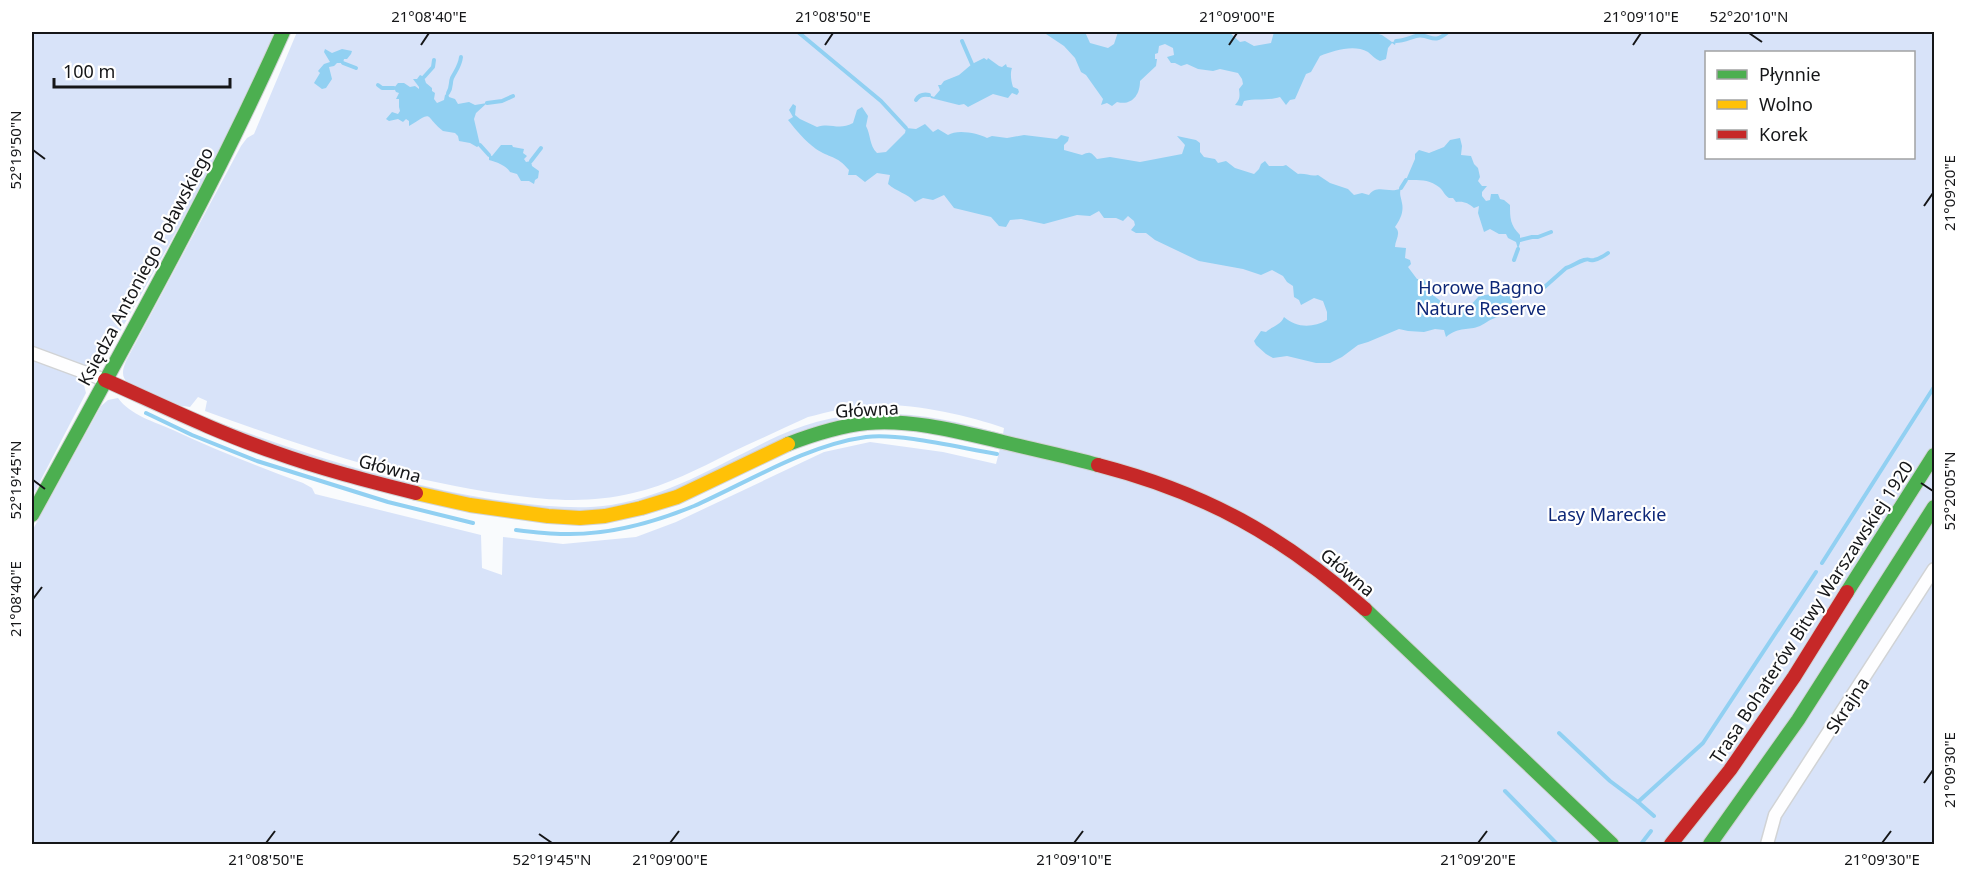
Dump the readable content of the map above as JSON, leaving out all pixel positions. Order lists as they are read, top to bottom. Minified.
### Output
{"streets":{"main road":["Księdza Antoniego Poławskiego","Główna","Trasa Bohaterów Bitwy Warszawskiej 1920"],"street":["Skrajna"]},"crossings":[["Księdza Antoniego Poławskiego","Główna"]],"parks":["Horowe Bagno Nature Reserve","Lasy Mareckie"],"legend":["Płynnie","Wolno","Korek"],"scale_bar":"100 m","coordinates":["21°08'40\"E","21°08'50\"E","21°09'00\"E","21°09'10\"E","52°20'10\"N","52°19'50\"N","21°09'20\"E","52°19'45\"N","52°20'05\"N","21°09'30\"E"]}
